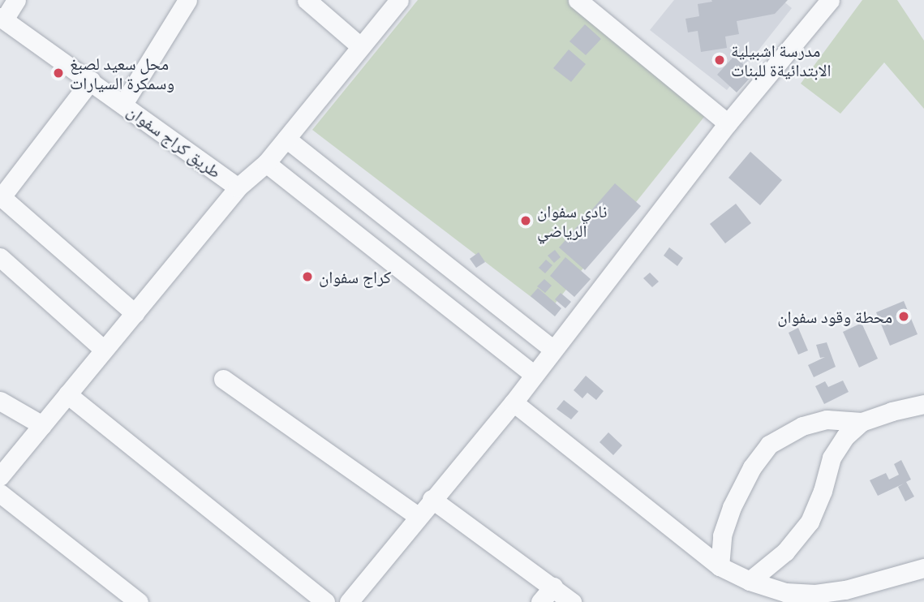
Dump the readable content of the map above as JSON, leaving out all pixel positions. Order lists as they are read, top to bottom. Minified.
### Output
{"streets":{"street":["طريق كراج سفوان"]},"places":["مدرسة اشبيلية الابتدائيةة للبنات","محل سعيد لصبغ وسمكرة السيارات","نادي سفوان الرياضي","كراج سفوان","محطة وقود سفوان"]}
